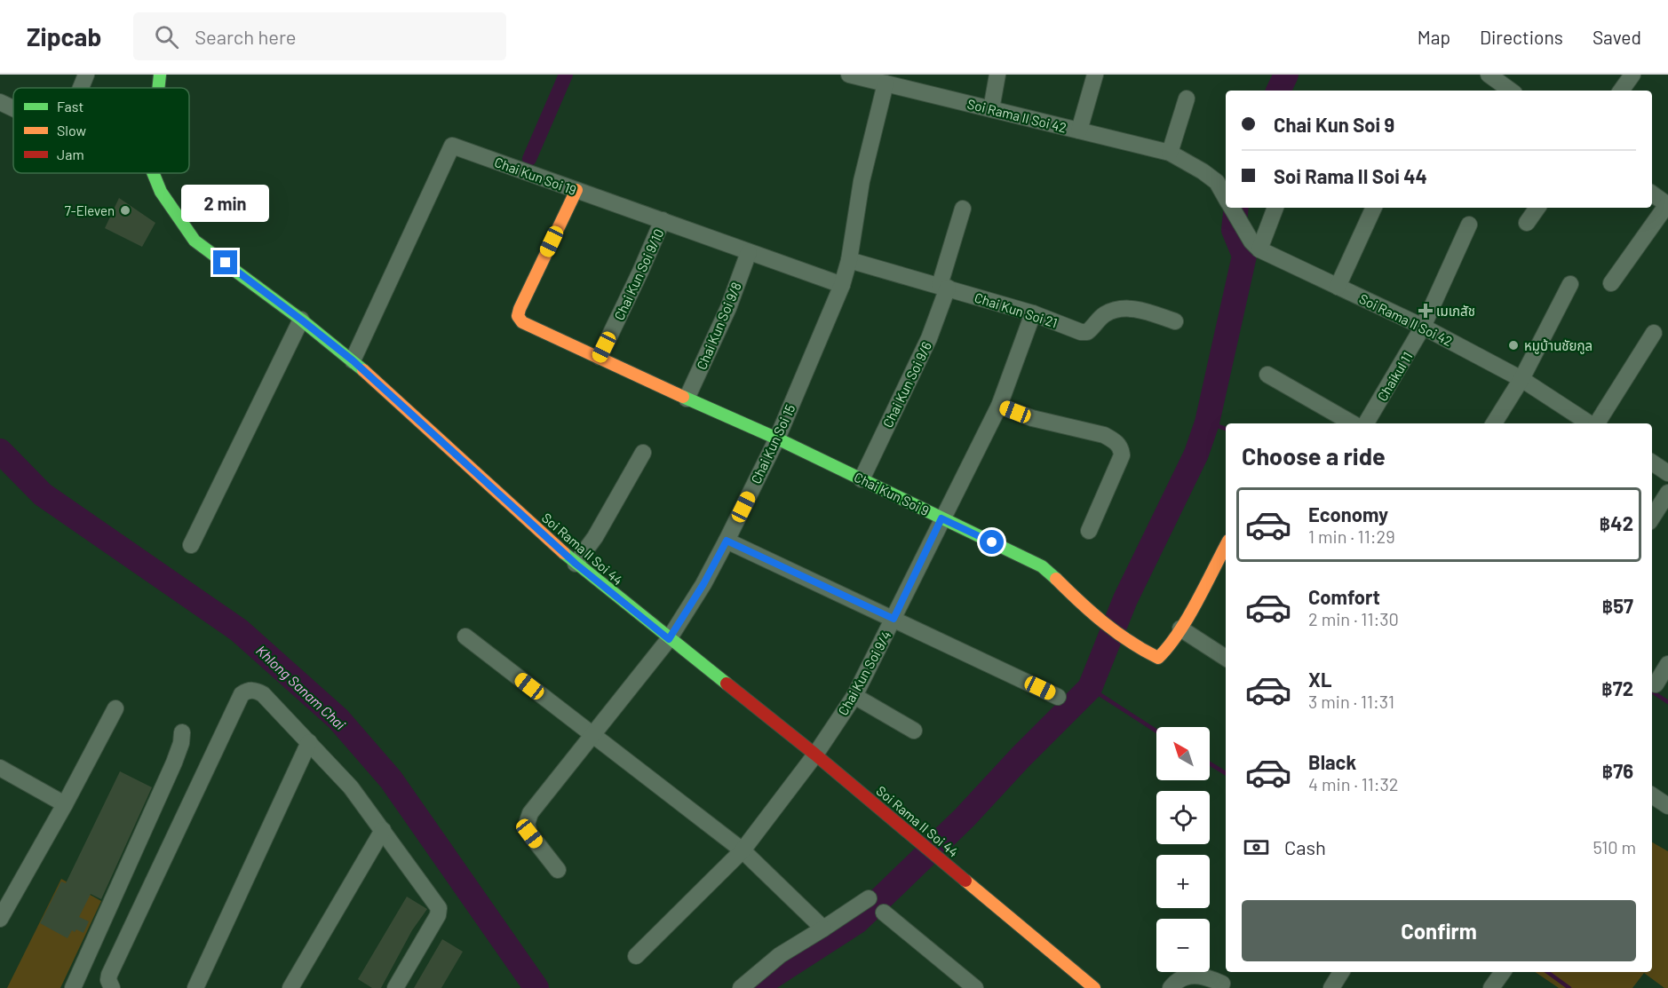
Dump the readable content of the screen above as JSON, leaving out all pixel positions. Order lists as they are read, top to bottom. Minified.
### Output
{"streets":{"street":["Soi Rama II Soi 42","Chai Kun Soi 19","Chai Kun Soi 9/10","Chai Kun Soi 21","Chai Kun Soi 9/8","Chaikul 11","Chai Kun Soi 9/6","Chai Kun Soi 15","Chai Kun Soi 9","Soi Rama II Soi 44","Chai Kun Soi 9/4"]},"crossings":[["Soi Rama II Soi 42","Chaikul 11"],["Soi Rama II Soi 42","Chai Kun Soi 15"],["Chai Kun Soi 19","Chai Kun Soi 9/10"],["Chai Kun Soi 19","Chai Kun Soi 9/8"],["Chai Kun Soi 19","Chai Kun Soi 15"],["Chai Kun Soi 19","Chai Kun Soi 9"],["Chai Kun Soi 19","Soi Rama II Soi 44"],["Chai Kun Soi 9/10","Chai Kun Soi 9"],["Chai Kun Soi 21","Chai Kun Soi 9/6"],["Chai Kun Soi 21","Chai Kun Soi 15"],["Chai Kun Soi 21","Chai Kun Soi 9/4"],["Chai Kun Soi 9/8","Chai Kun Soi 9"],["Chai Kun Soi 9/6","Chai Kun Soi 9"],["Chai Kun Soi 15","Chai Kun Soi 9"],["Chai Kun Soi 15","Soi Rama II Soi 44"],["Chai Kun Soi 9","Chai Kun Soi 9/4"],["Soi Rama II Soi 44","Chai Kun Soi 9/4"]],"water":["Khlong Sanam Chai"],"places":{"other":["7-Eleven","หมูบ้านชัยกูล"],"health":["เมเภสัช"]},"legend":["Fast","Slow","Jam"],"north":"top left","page":{"header":"Zipcab","search":"Search here","nav":["Map","Directions","Saved"],"banner":["Chai Kun Soi 9","Soi Rama II Soi 44"],"bubble":"2 min","heading":"Choose a ride","list":[{"name":"Economy","note":"1 min · 11:29","value":"฿42"},{"name":"Comfort","note":"2 min · 11:30","value":"฿57"},{"name":"XL","note":"3 min · 11:31","value":"฿72"},{"name":"Black","note":"4 min · 11:32","value":"฿76"}],"map_buttons":["+","−"],"pay":["Cash","510 m"],"buttons":"Confirm"}}
